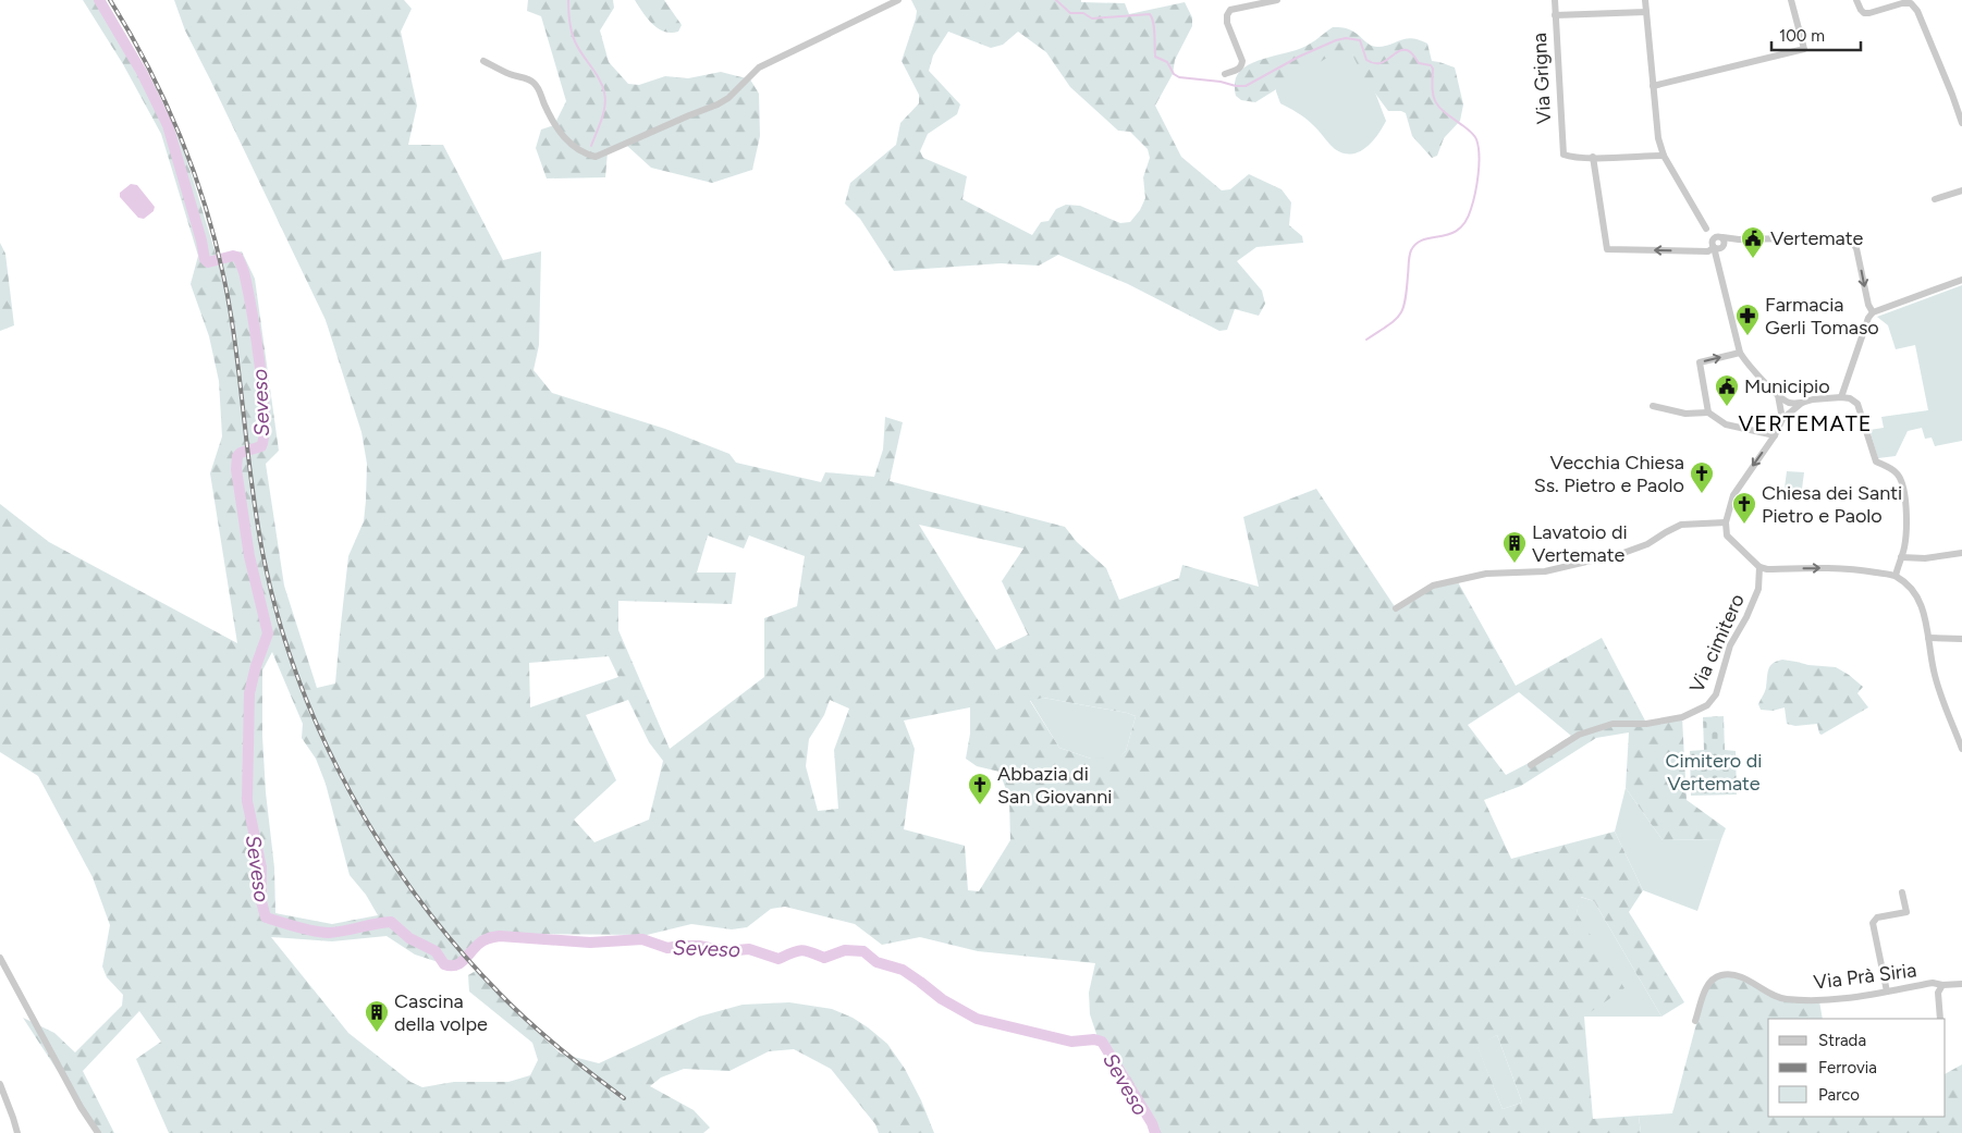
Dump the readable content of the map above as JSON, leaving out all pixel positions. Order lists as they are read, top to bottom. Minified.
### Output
{"streets":{"street":["Via Grigna","Via cimitero","Via Prà Siria"]},"districts":["VERTEMATE"],"water":["Seveso"],"parks":["Cimitero di Vertemate"],"places":{"public building":["Vertemate","Municipio"],"pharmacy":["Farmacia Gerli Tomaso"],"church":["Vecchia Chiesa Ss. Pietro e Paolo","Chiesa dei Santi Pietro e Paolo","Abbazia di San Giovanni"],"building":["Lavatoio di Vertemate","Cascina della volpe"]},"legend":["Strada","Ferrovia","Parco"],"scale_bar":"100 m"}
